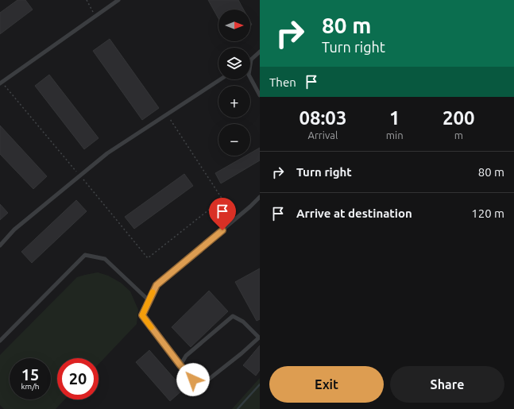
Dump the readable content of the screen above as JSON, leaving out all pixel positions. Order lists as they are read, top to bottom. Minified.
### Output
{"north":"right","page":{"turn":["80 m","Turn right"],"map_buttons":["+","−"],"then":"Then","eta":["08:03","Arrival","1","min","200","m"],"list":[{"name":"Turn right","value":"80 m"},{"name":"Arrive at destination","value":"120 m"}],"speed":"15 km/h","limit":"20","buttons":["Exit","Share"]}}
